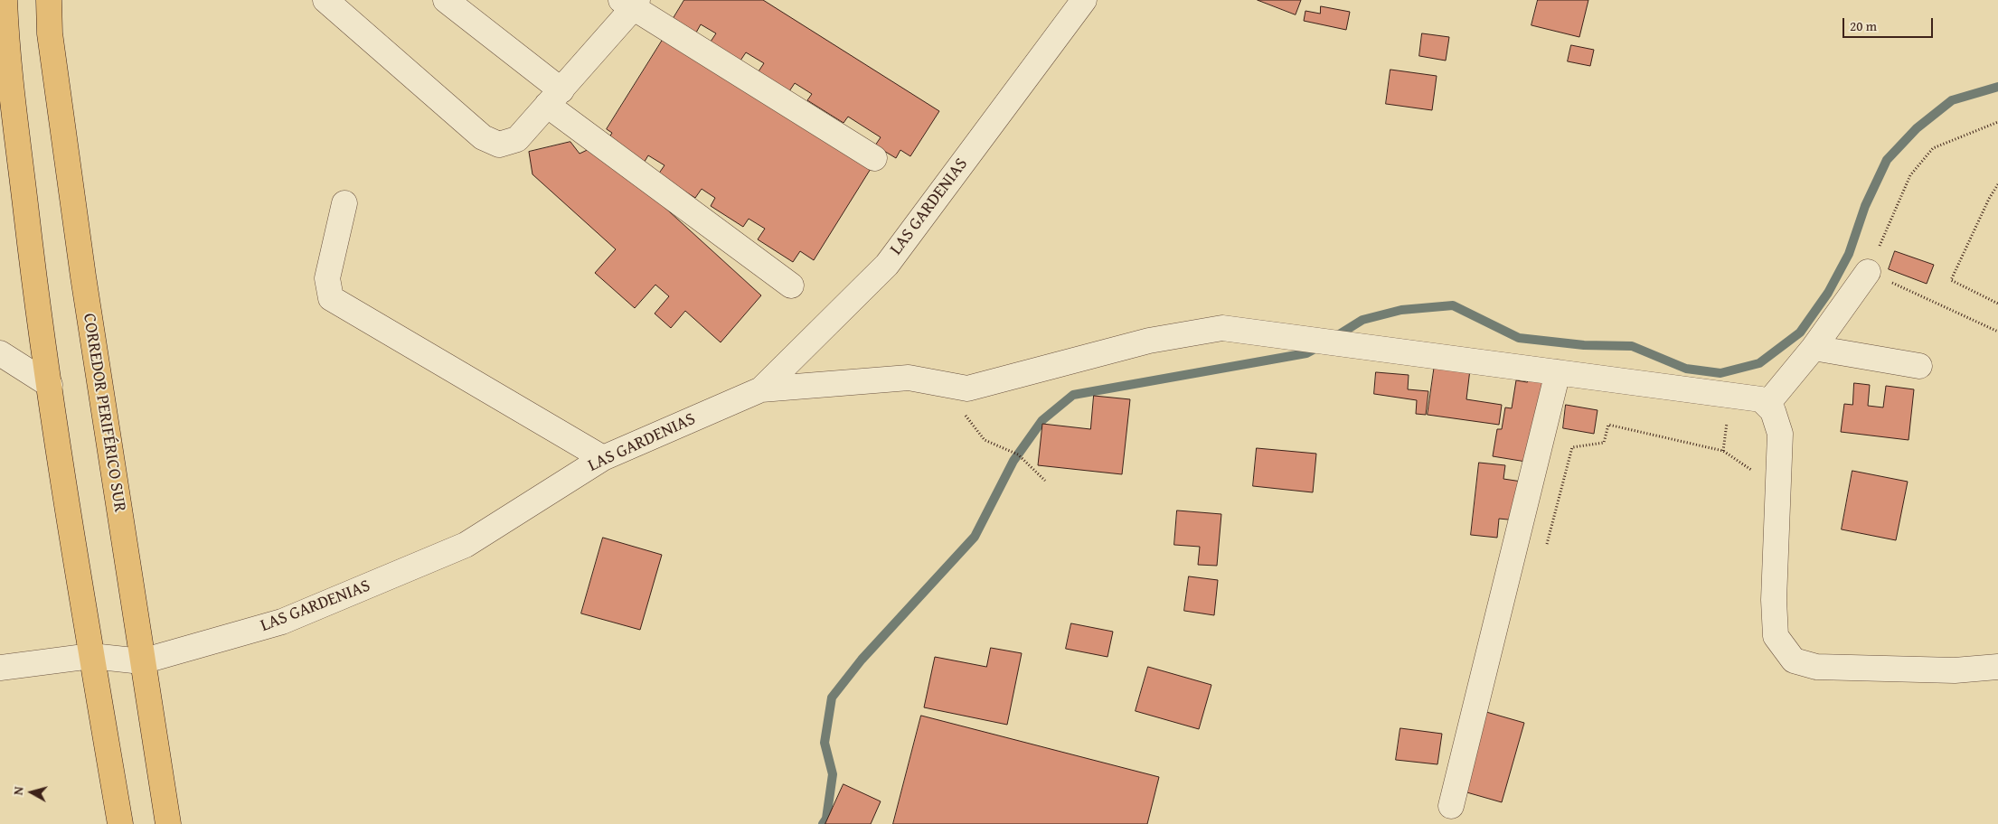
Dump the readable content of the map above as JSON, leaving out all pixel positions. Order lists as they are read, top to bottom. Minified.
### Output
{"streets":{"main road":["CORREDOR PERIFÉRICO SUR"],"street":["LAS GARDENIAS"]},"crossings":[["LAS GARDENIAS","CORREDOR PERIFÉRICO SUR"]],"scale_bar":"20 m","north":"left"}
